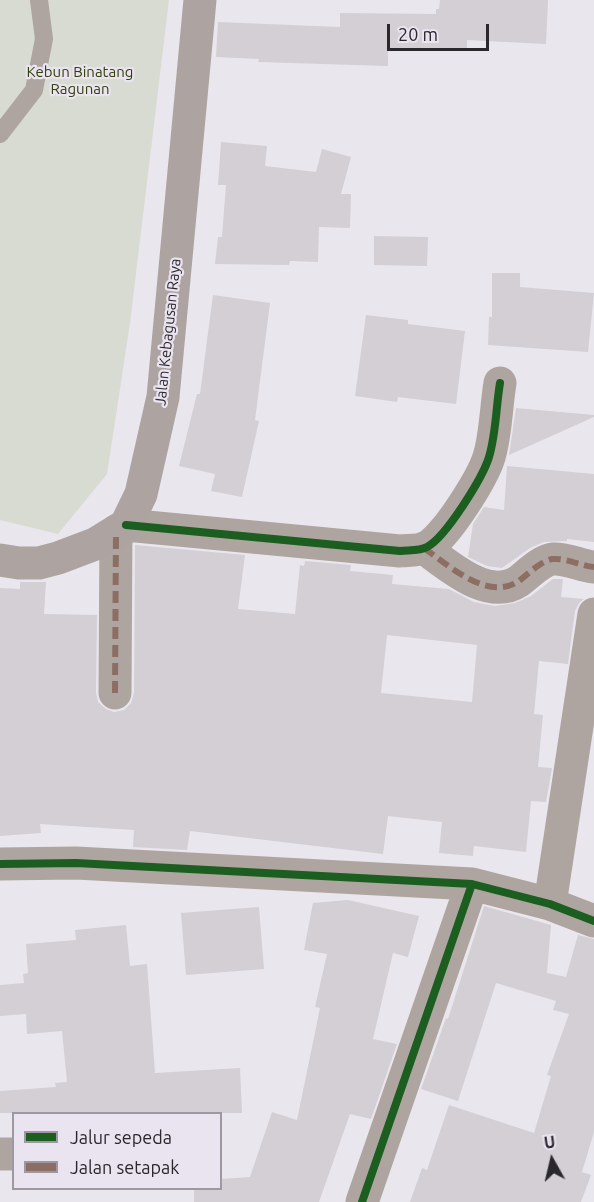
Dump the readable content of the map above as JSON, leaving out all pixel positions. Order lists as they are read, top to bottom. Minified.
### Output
{"streets":{"main road":["Jalan Kebagusan Raya"]},"parks":["Kebun Binatang Ragunan"],"legend":["Jalur sepeda","Jalan setapak"],"scale_bar":"20 m","north":"top"}
